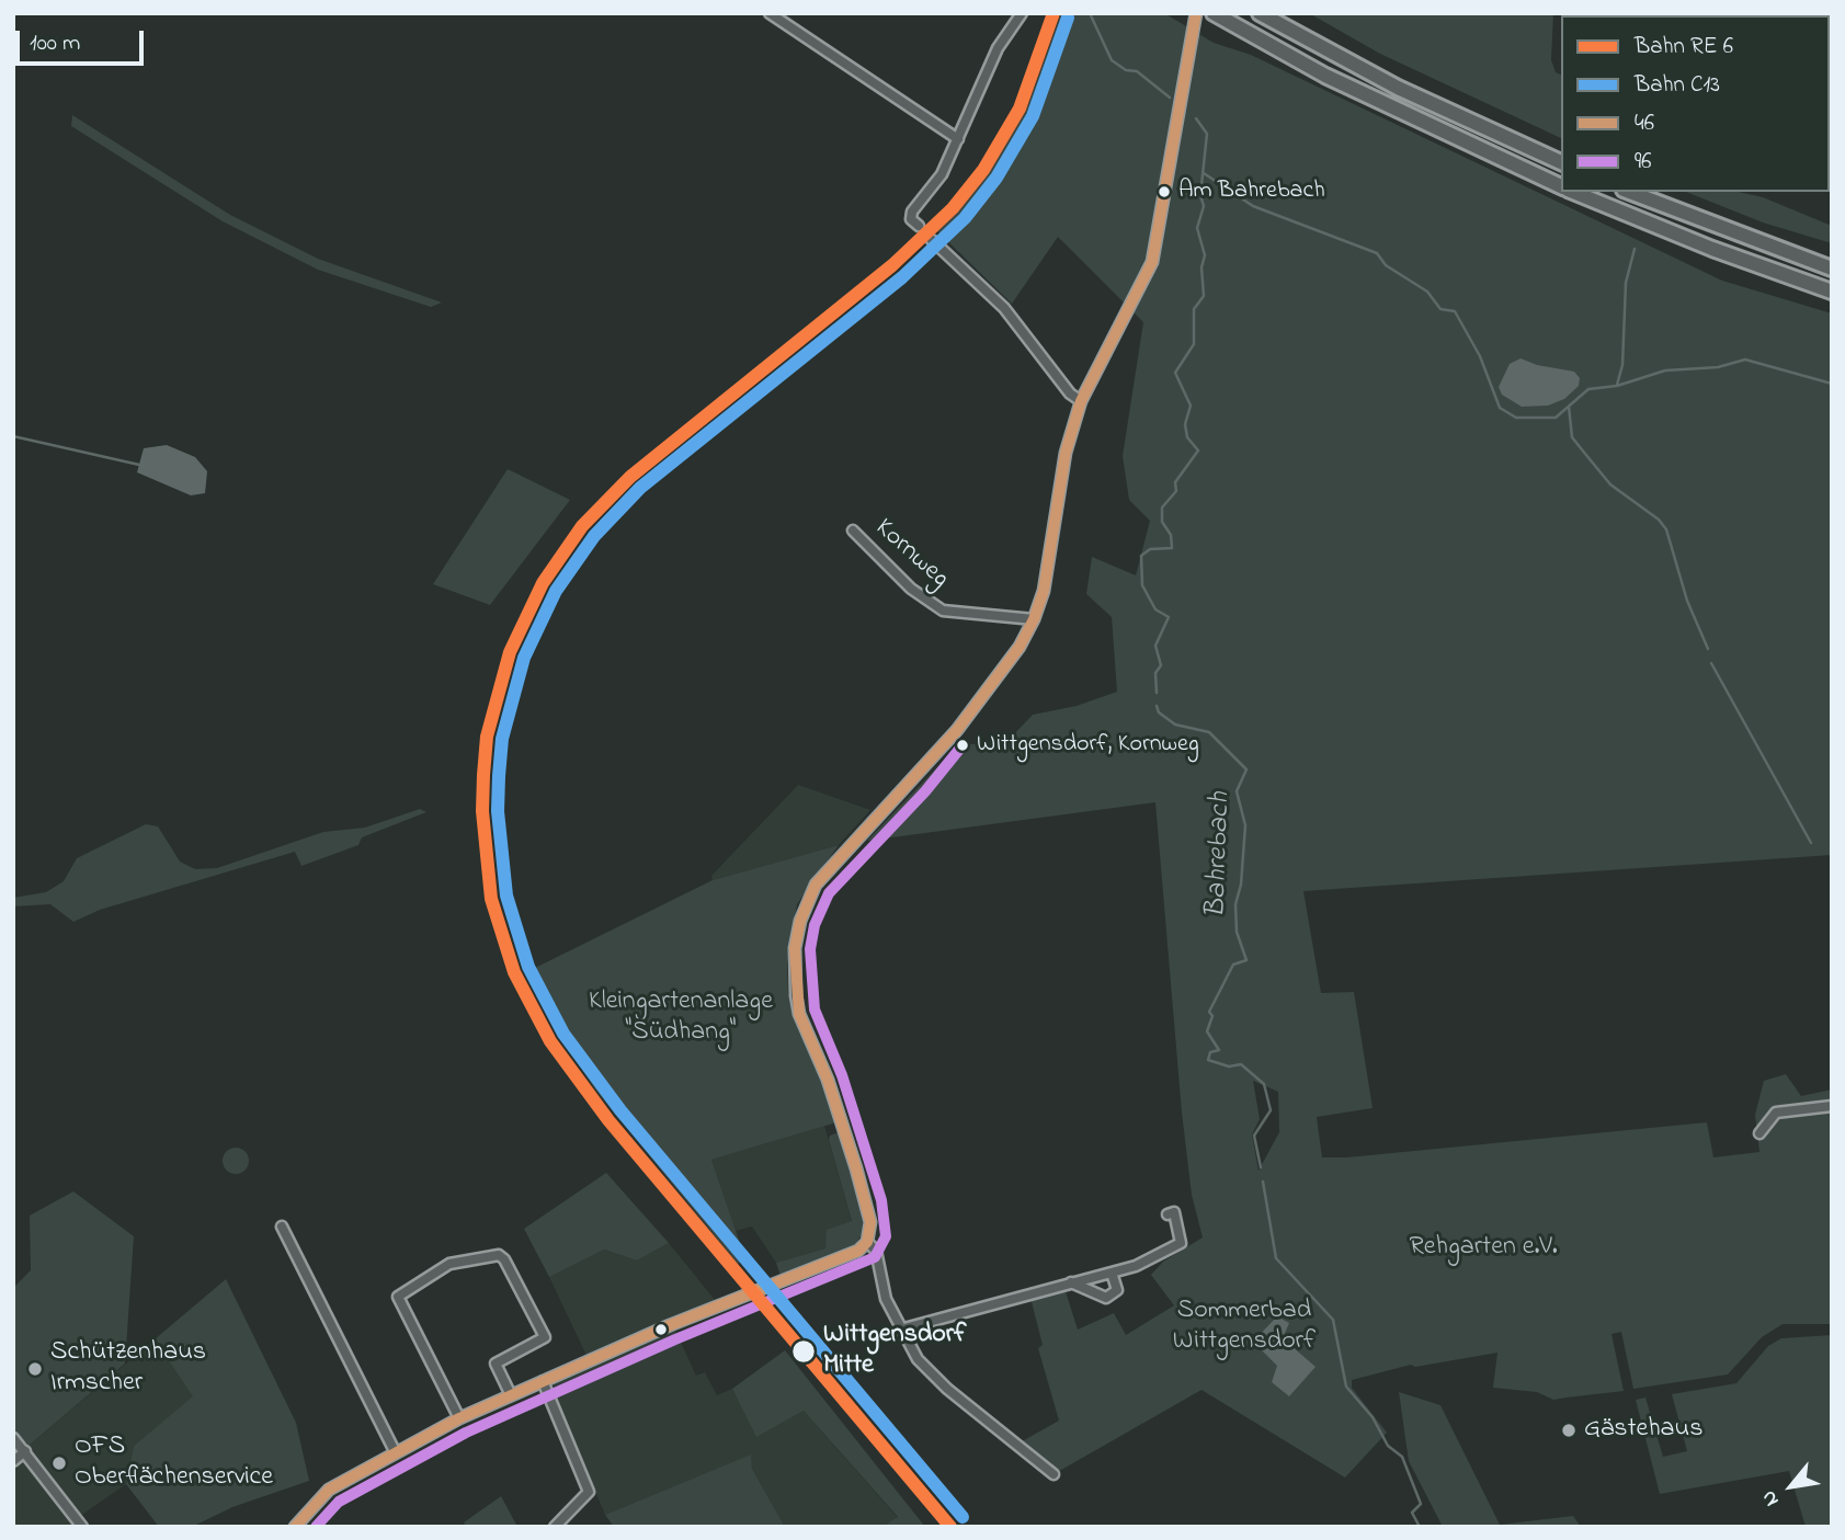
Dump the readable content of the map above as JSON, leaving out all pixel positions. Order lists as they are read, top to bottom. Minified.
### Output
{"streets":{"street":["Kornweg"]},"water":["Bahrebach"],"parks":["Kleingartenanlage \"Südhang\"","Rehgarten e.V.","Sommerbad Wittgensdorf"],"places":["Am Bahrebach","Wittgensdorf, Kornweg","Wittgensdorf Mitte","Schützenhaus Irmscher","Gästehaus","OFS Oberflächenservice"],"lines":["transit line 46","rail line C13","transit line 96"],"legend":["Bahn RE 6","Bahn C13","46","96"],"scale_bar":"100 m","north":"bottom left"}
